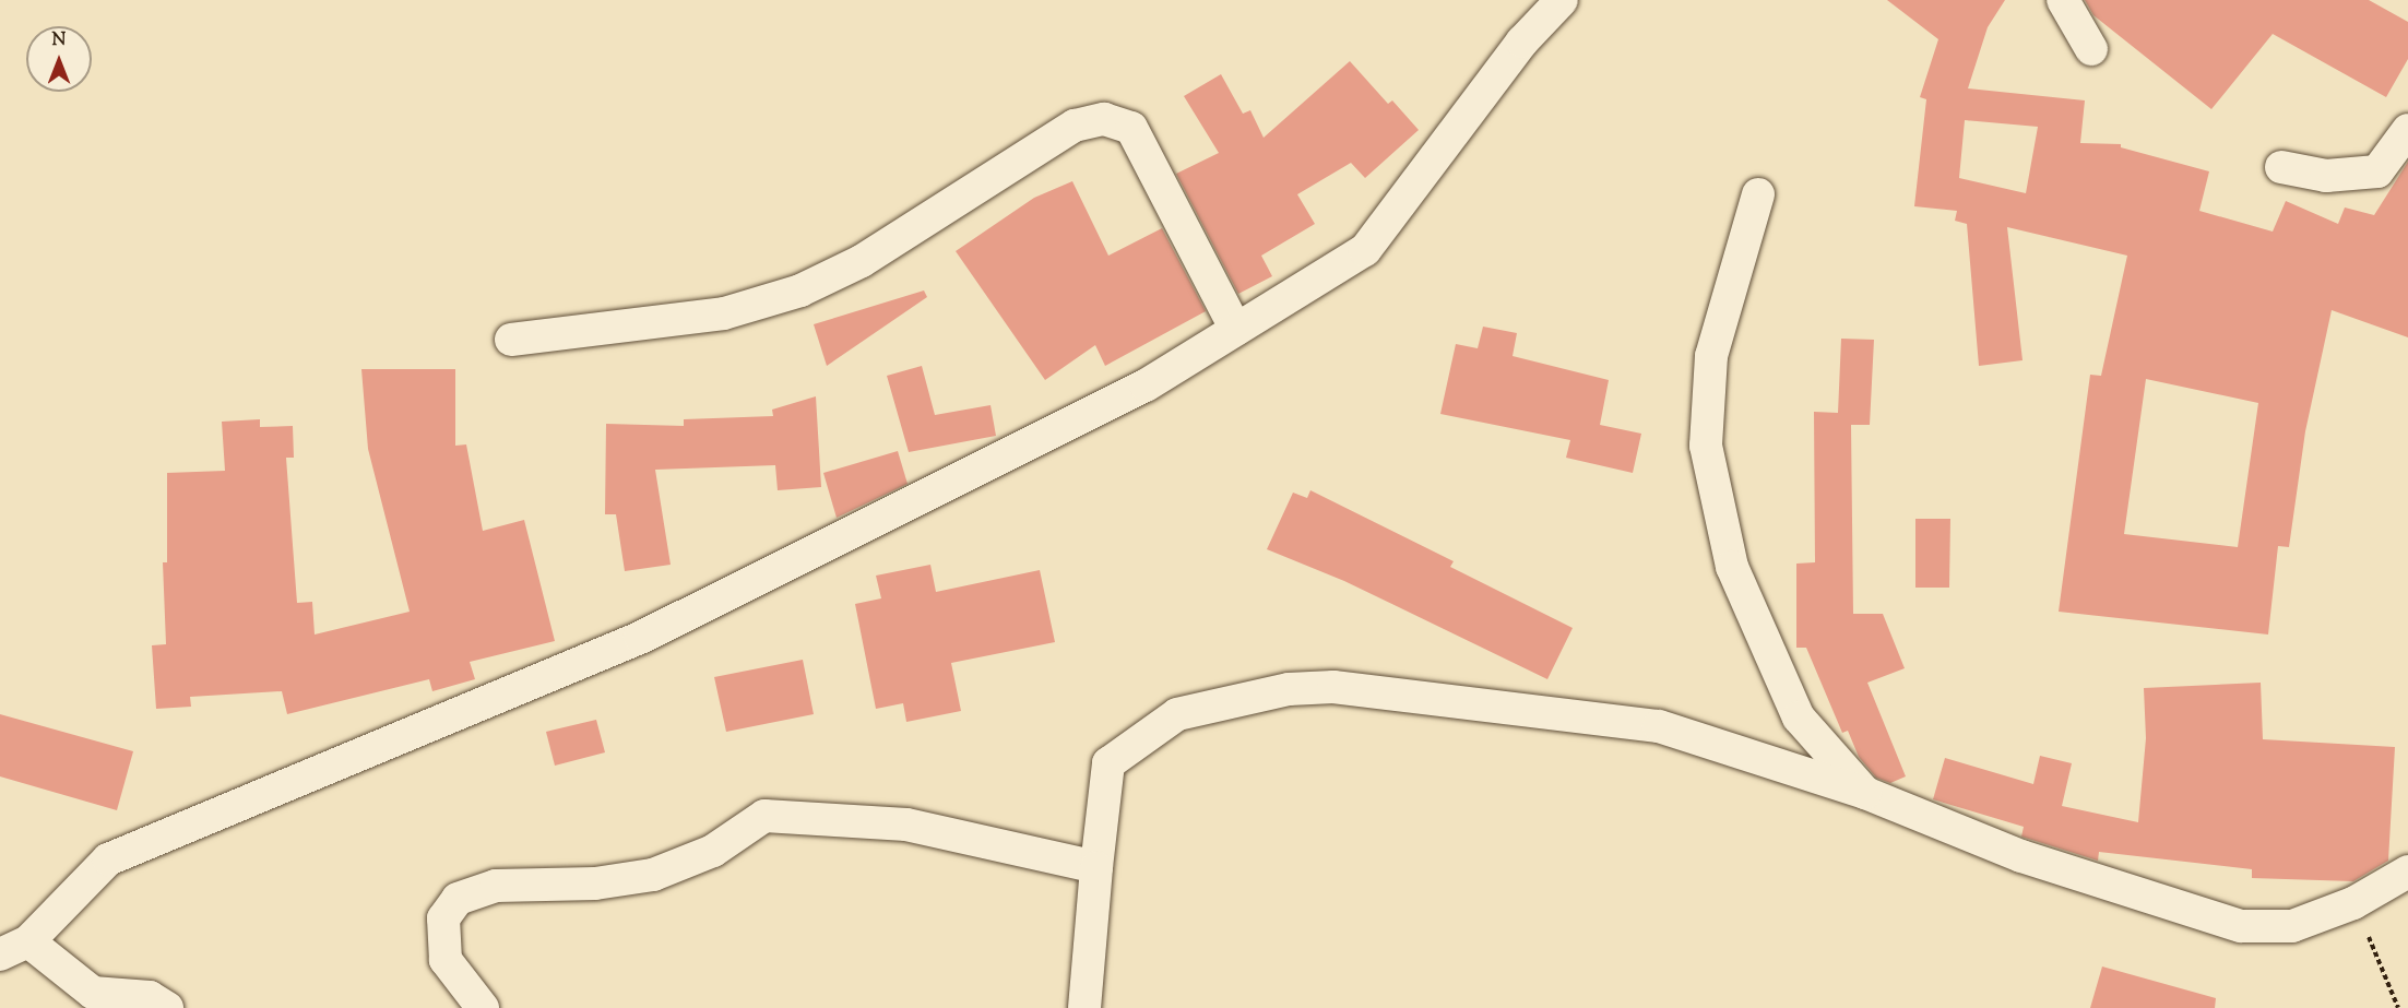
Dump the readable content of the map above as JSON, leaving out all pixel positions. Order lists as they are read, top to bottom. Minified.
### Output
{"north":"top"}
